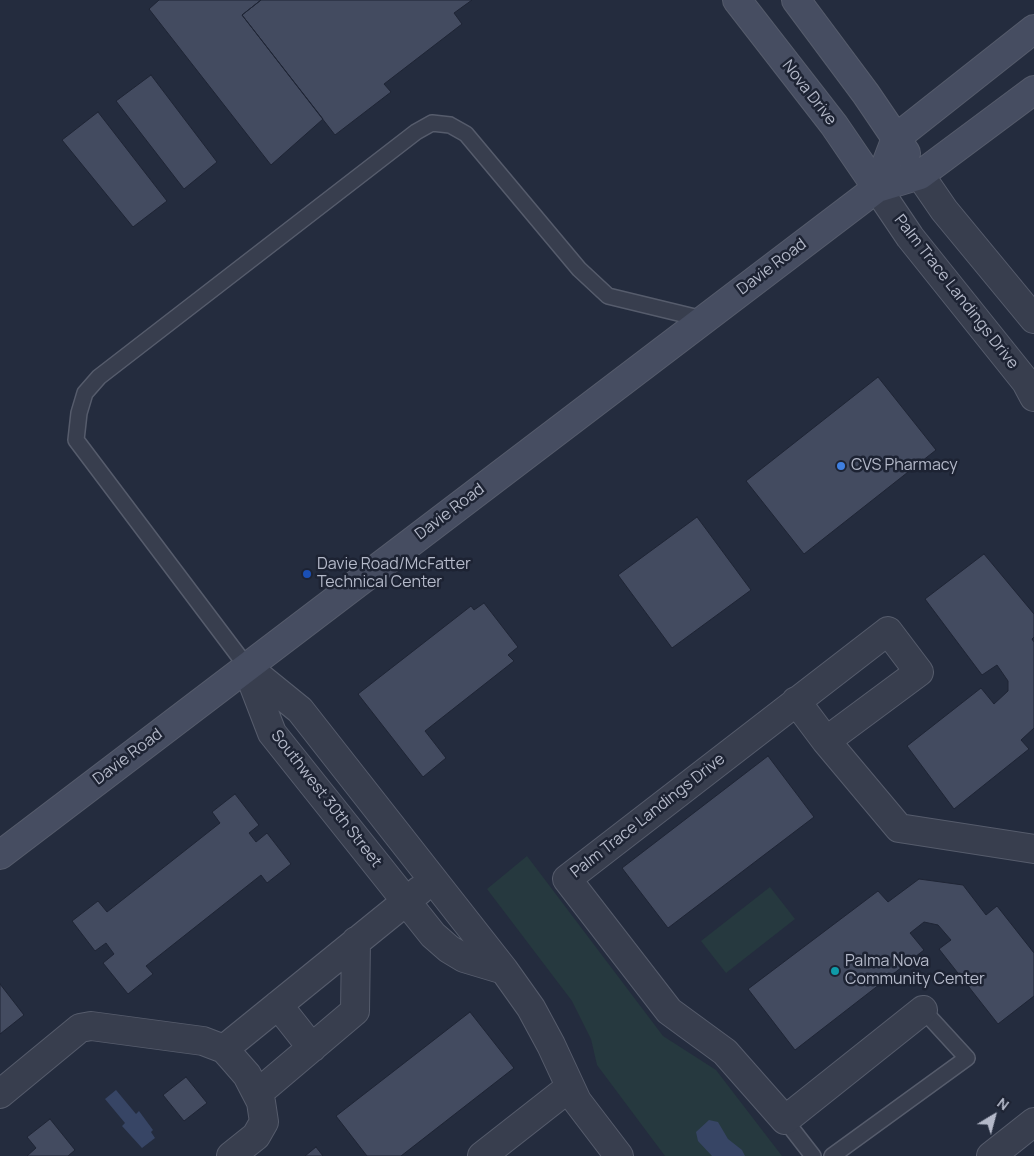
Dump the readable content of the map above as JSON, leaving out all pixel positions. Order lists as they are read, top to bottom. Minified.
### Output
{"streets":{"main road":["Nova Drive","Davie Road"],"street":["Palm Trace Landings Drive","Southwest 30th Street"]},"crossings":[["Nova Drive","Davie Road"],["Nova Drive","Palm Trace Landings Drive"],["Davie Road","Palm Trace Landings Drive"],["Davie Road","Southwest 30th Street"]],"places":["CVS Pharmacy","Davie Road/McFatter Technical Center","Palma Nova Community Center"],"north":"top right"}
